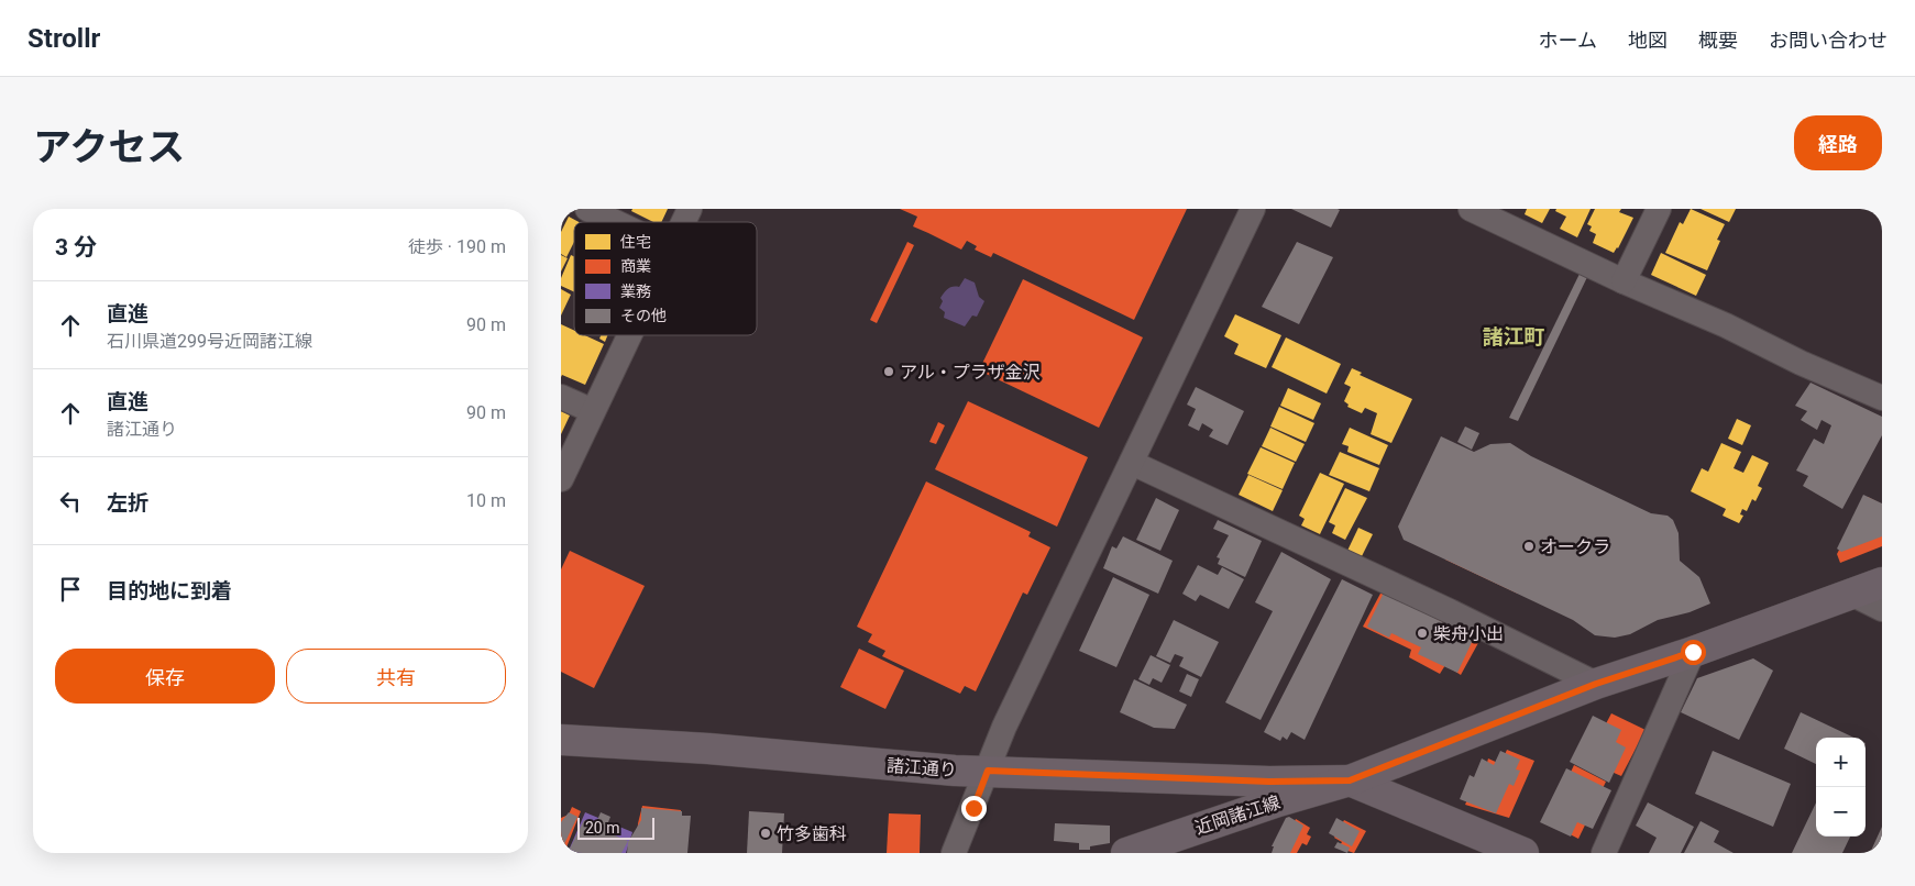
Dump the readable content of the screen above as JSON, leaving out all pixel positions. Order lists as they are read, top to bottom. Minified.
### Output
{"streets":{"street":["諸江通り","近岡諸江線"]},"crossings":[["諸江通り","近岡諸江線"]],"districts":["諸江町"],"places":["アル・プラザ金沢","オークラ","柴舟小出","竹多歯科"],"legend":["住宅","商業","業務","その他"],"scale_bar":"20 m","page":{"header":"Strollr","nav":["ホーム","地図","概要","お問い合わせ"],"title":"アクセス","buttons":["経路",["保存","共有"]],"heading":["3 分","徒歩 · 190 m"],"list":[["直進","石川県道299号近岡諸江線","90 m"],["直進","諸江通り","90 m"],["左折","10 m"],"目的地に到着"],"map_buttons":["+","−"],"scale":"20 m"}}
